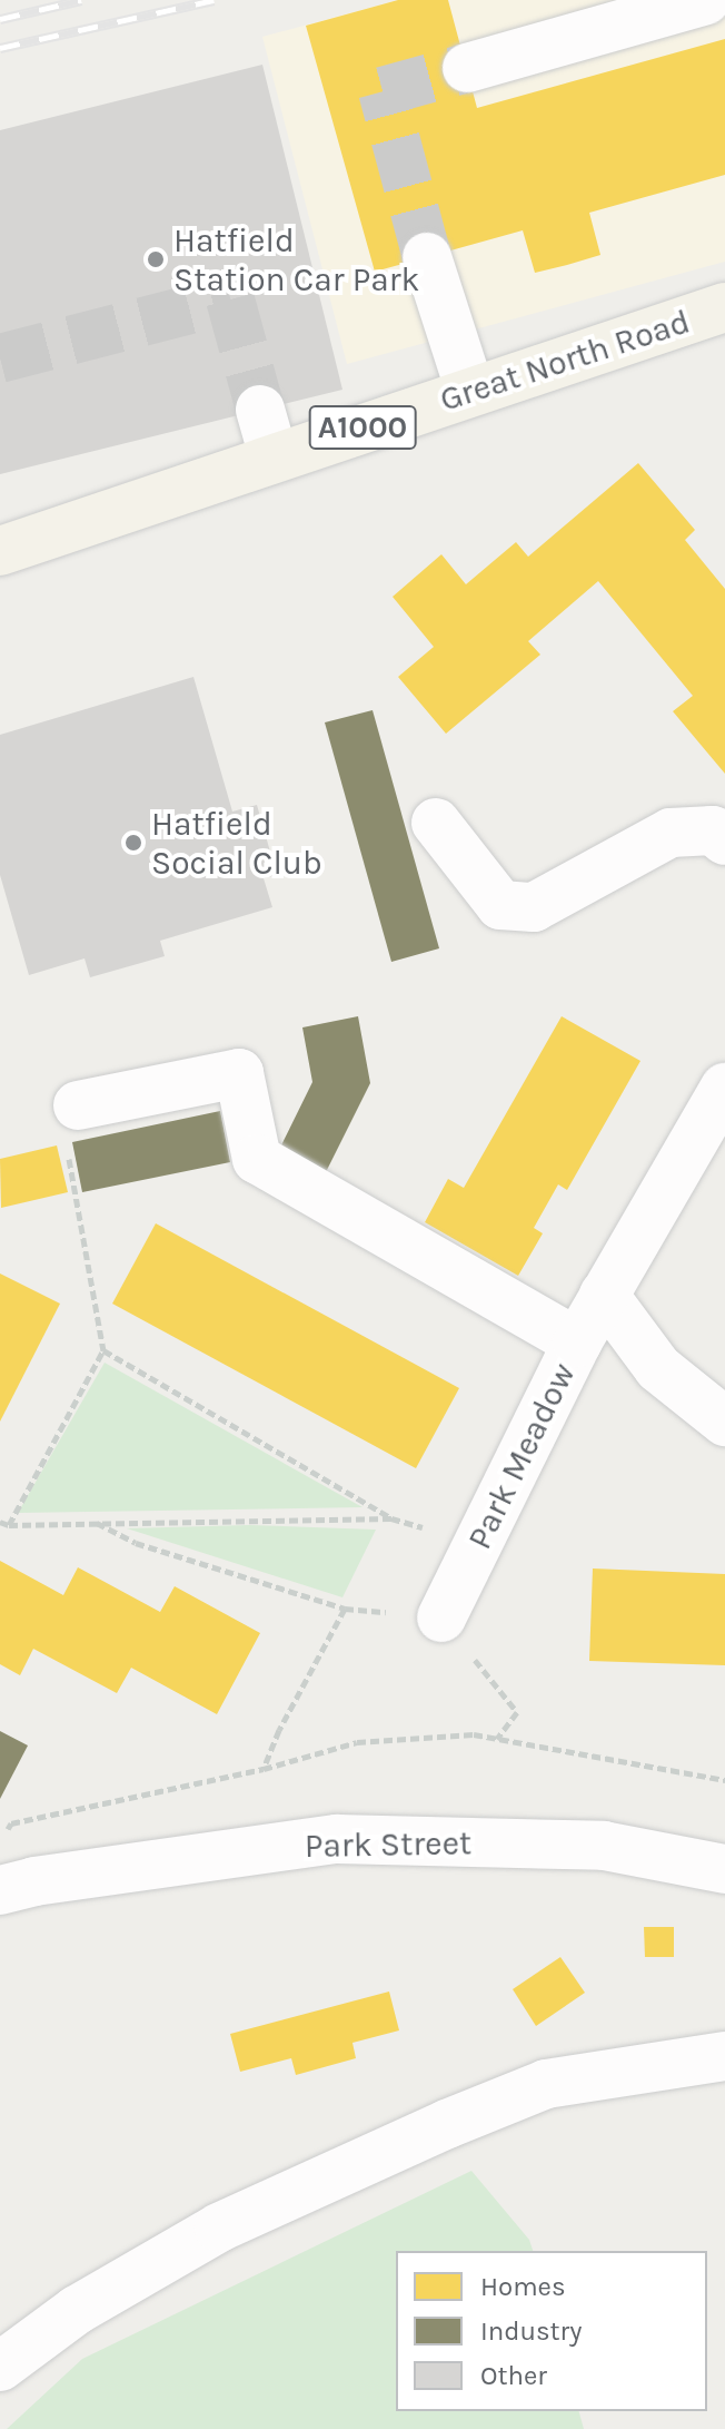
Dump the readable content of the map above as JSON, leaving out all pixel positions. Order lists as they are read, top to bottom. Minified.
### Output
{"streets":{"main road":["Great North Road","A1000"],"street":["Park Meadow","Park Street"]},"places":["Hatfield Station Car Park","Hatfield Social Club"],"legend":["Homes","Industry","Other"]}
